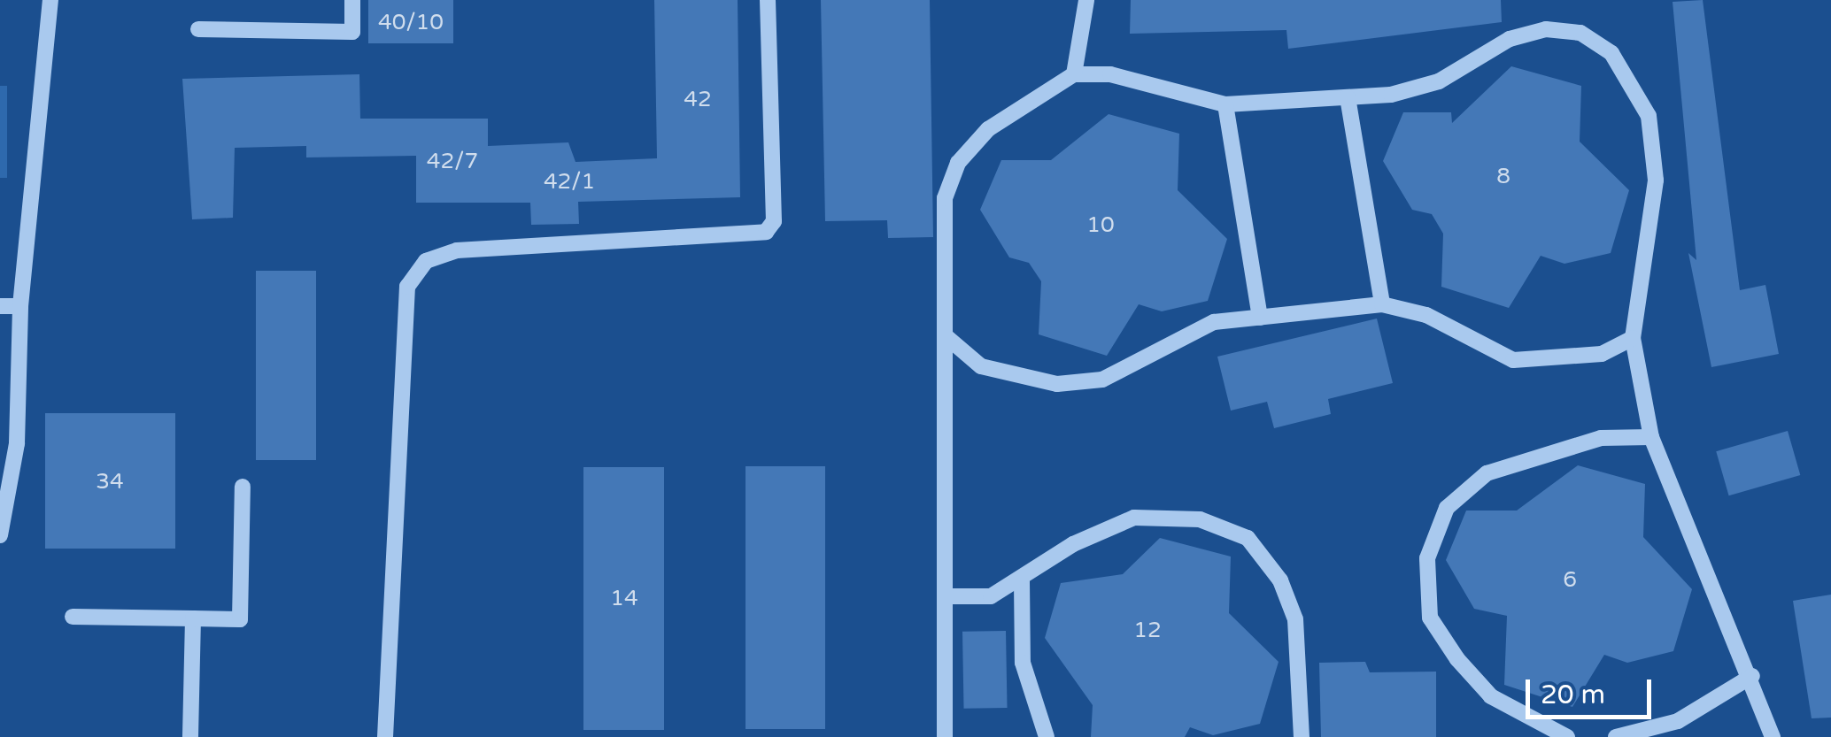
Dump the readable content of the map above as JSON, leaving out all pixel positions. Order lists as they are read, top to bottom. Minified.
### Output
{"house_numbers":["40/10","42","42/7","8","42/1","10","34","6","14","12"],"scale_bar":"20 m"}
